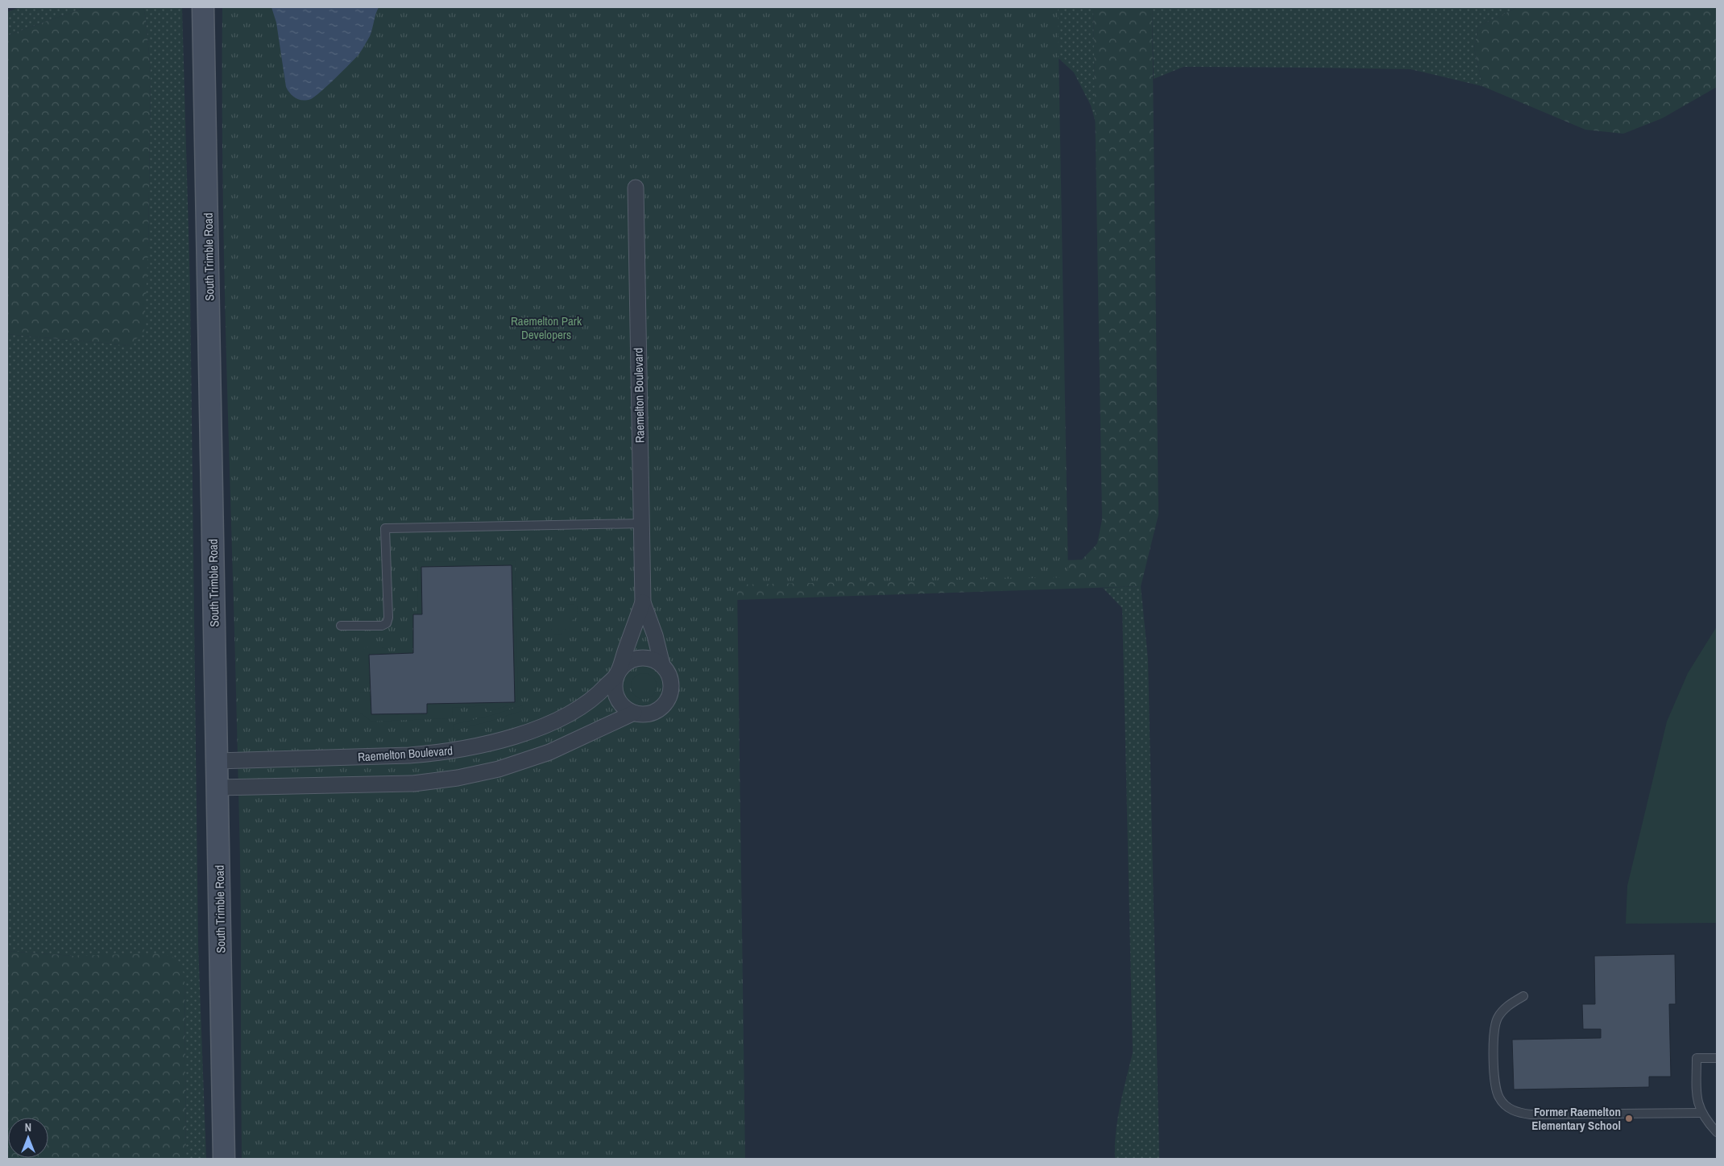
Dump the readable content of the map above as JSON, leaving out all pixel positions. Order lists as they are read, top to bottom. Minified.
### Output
{"streets":{"main road":["South Trimble Road"],"street":["Raemelton Boulevard"]},"crossings":[["South Trimble Road","Raemelton Boulevard"]],"parks":["Raemelton Park Developers"],"places":["Former Raemelton Elementary School"],"north":"top"}
